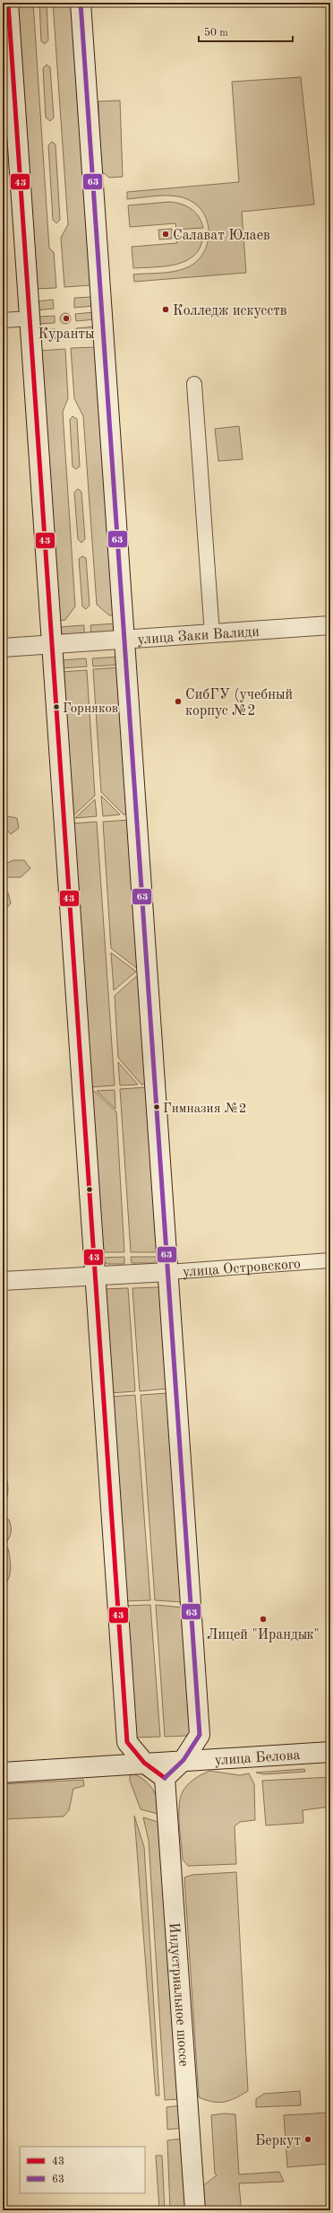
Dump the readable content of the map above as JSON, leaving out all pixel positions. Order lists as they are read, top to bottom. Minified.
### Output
{"streets":{"main road":["улица Белова","Индустриальное шоссе"],"street":["улица Заки Валиди","улица Островского"]},"places":["Салават Юлаев","Колледж искусств","Куранты","СибГУ (учебный корпус №2","Горняков","Гимназия №2","Лицей \"Ирандык\"","Беркут"],"lines":["transit line 43","transit line 63"],"legend":["43","63"],"scale_bar":"50 m"}
